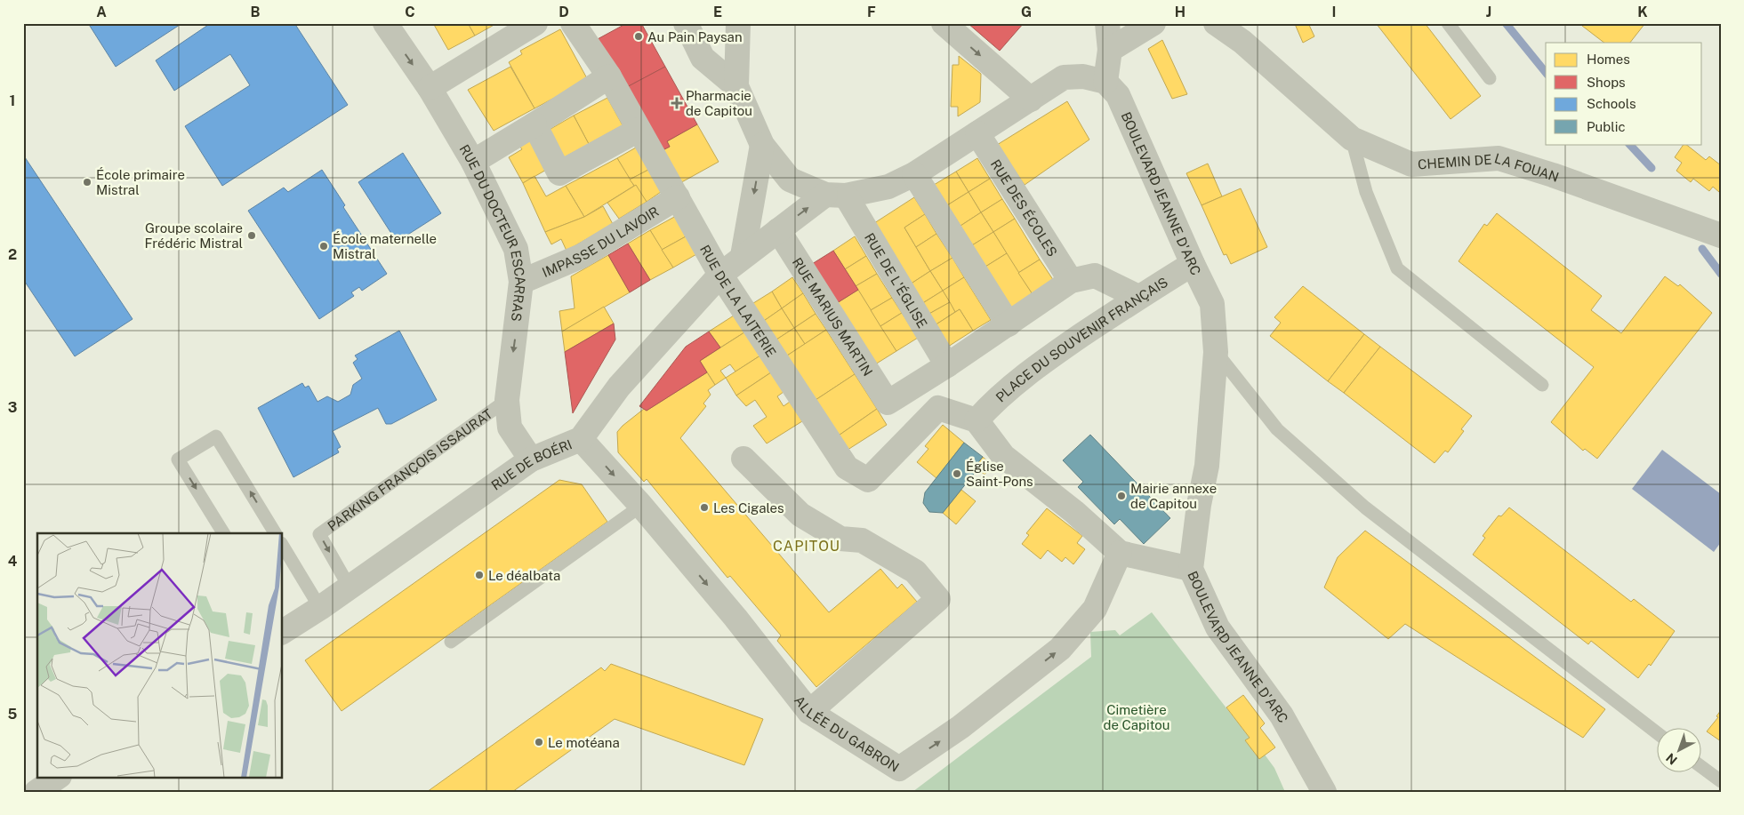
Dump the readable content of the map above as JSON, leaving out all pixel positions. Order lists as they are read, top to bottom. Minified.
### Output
{"streets":{"street":["CHEMIN DE LA FOUAN","BOULEVARD JEANNE D'ARC","RUE DES ÉCOLES","RUE DU DOCTEUR ESCARRAS","IMPASSE DU LAVOIR","RUE DE L'ÉGLISE","RUE DE LA LAITERIE","RUE MARIUS MARTIN","PLACE DU SOUVENIR FRANÇAIS","RUE DE BOÉRI","ALLÉE DU GABRON"],"lane":["PARKING FRANÇOIS ISSAURAT"]},"crossings":[["BOULEVARD JEANNE D'ARC","PLACE DU SOUVENIR FRANÇAIS"],["RUE DU DOCTEUR ESCARRAS","IMPASSE DU LAVOIR"],["RUE DU DOCTEUR ESCARRAS","RUE DE BOÉRI"],["RUE DU DOCTEUR ESCARRAS","PARKING FRANÇOIS ISSAURAT"],["IMPASSE DU LAVOIR","RUE DE LA LAITERIE"],["RUE DE L'ÉGLISE","RUE MARIUS MARTIN"],["RUE DE L'ÉGLISE","RUE DE BOÉRI"],["RUE DE LA LAITERIE","PLACE DU SOUVENIR FRANÇAIS"],["RUE DE LA LAITERIE","RUE DE BOÉRI"],["RUE MARIUS MARTIN","RUE DE BOÉRI"],["RUE DE BOÉRI","PARKING FRANÇOIS ISSAURAT"],["RUE DE BOÉRI","ALLÉE DU GABRON"]],"one_way":["RUE DU DOCTEUR ESCARRAS","PARKING FRANÇOIS ISSAURAT"],"districts":["CAPITOU"],"parks":["Cimetière de Capitou"],"places":{"other":["Au Pain Paysan","École primaire Mistral","Groupe scolaire Frédéric Mistral","École maternelle Mistral","Église Saint-Pons","Mairie annexe de Capitou","Les Cigales","Le déalbata","Le motéana"],"health":["Pharmacie de Capitou"]},"legend":["Homes","Shops","Schools","Public"],"north":"bottom left","grid":{"columns":["A","B","C","D","E","F","G","H","I","J","K"],"rows":["1","2","3","4","5"]}}
